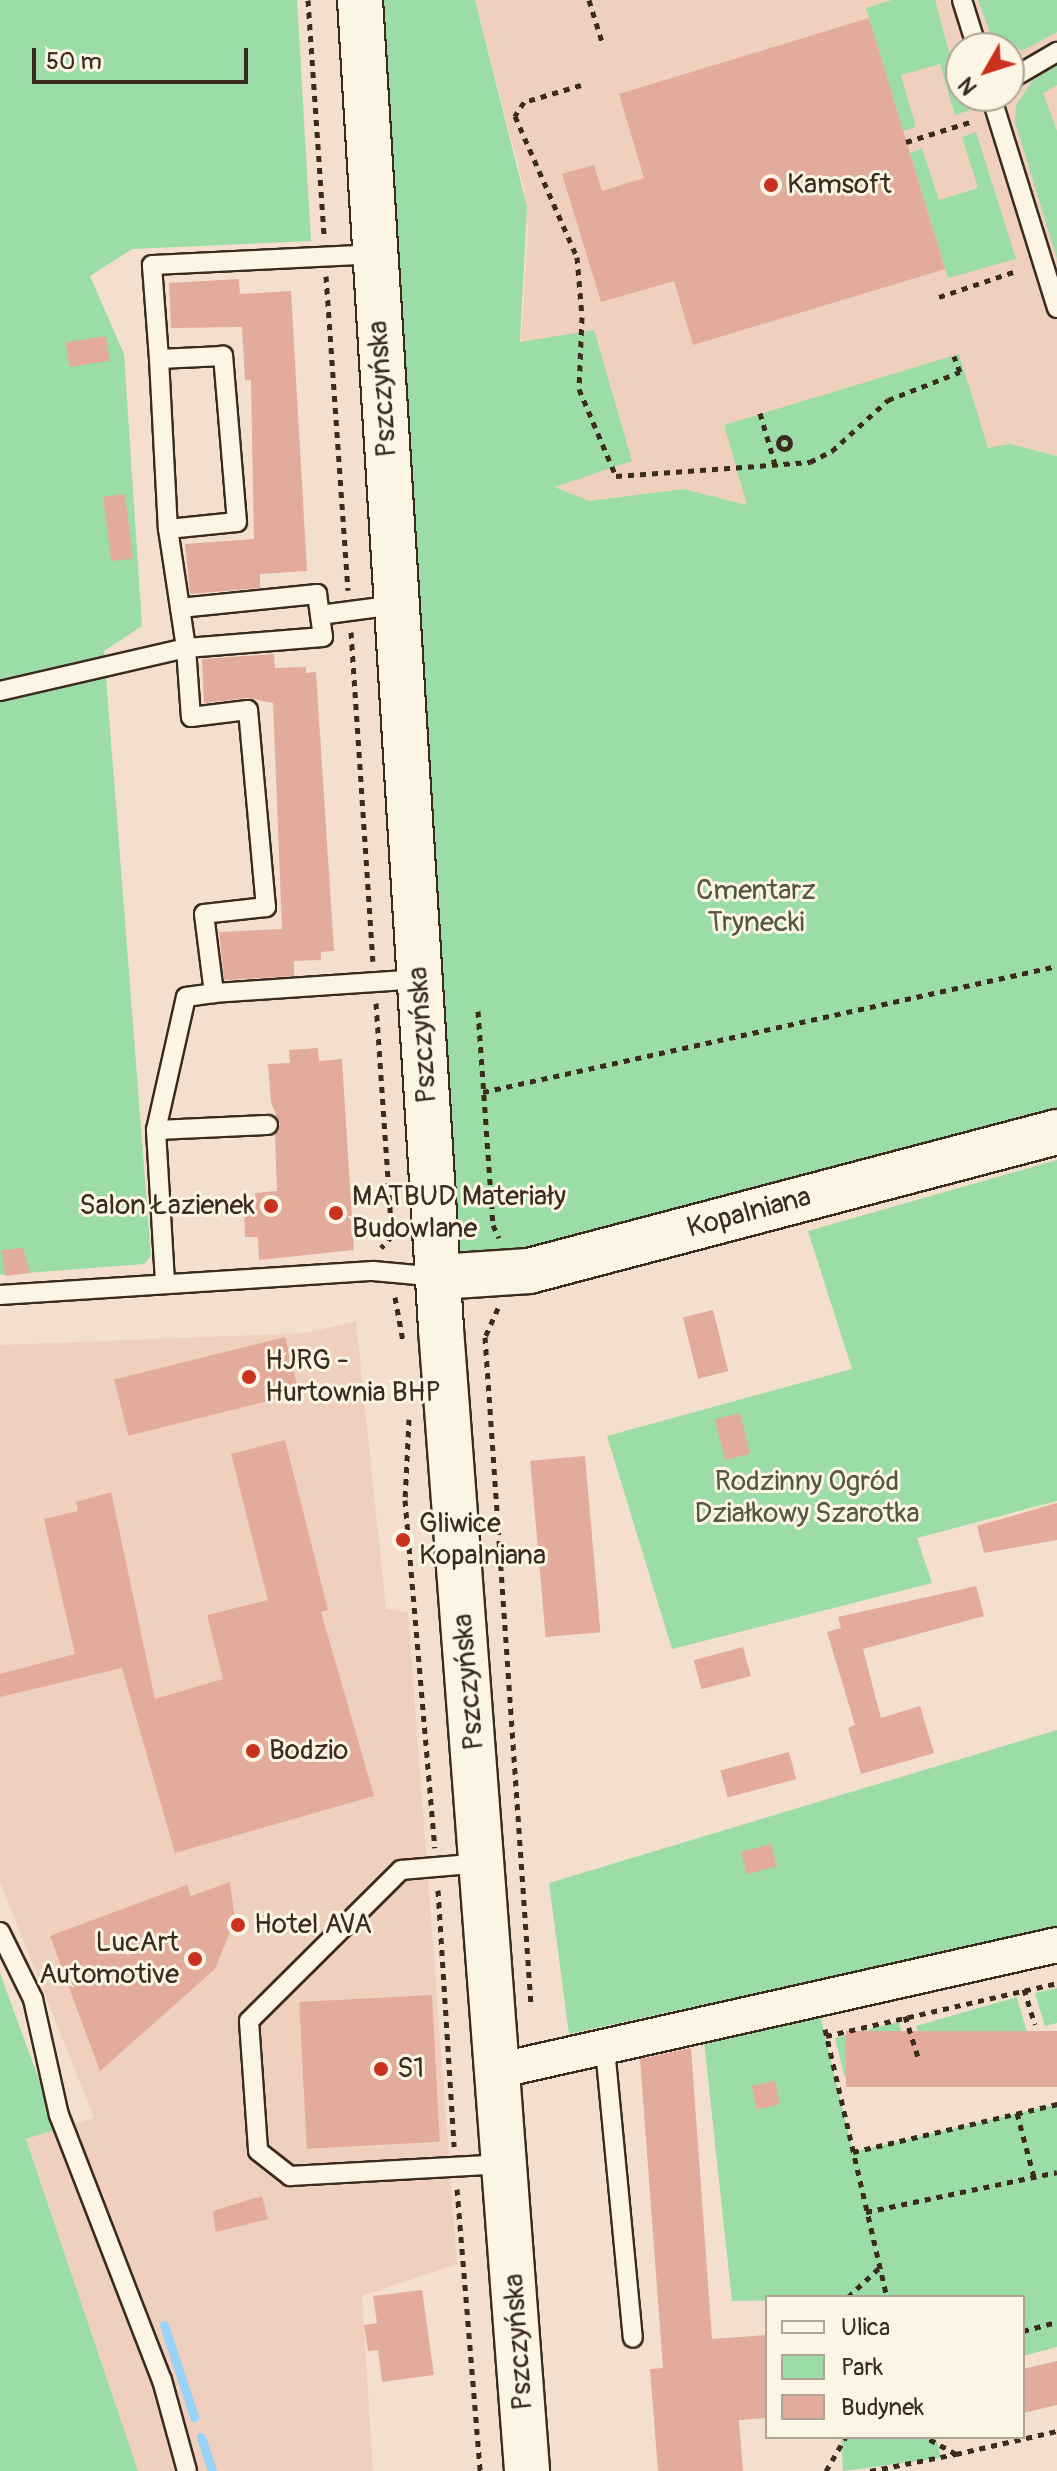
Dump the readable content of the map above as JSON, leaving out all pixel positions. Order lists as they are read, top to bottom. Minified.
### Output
{"streets":{"main road":["Pszczyńska","Kopalniana"]},"crossings":[["Pszczyńska","Kopalniana"]],"parks":["Cmentarz Trynecki","Rodzinny Ogród Działkowy Szarotka"],"places":["Kamsoft","Salon Łazienek","MATBUD Materiały Budowlane","HJRG - Hurtownia BHP","Gliwice Kopalniana","Bodzio","Hotel AVA","LucArt Automotive","S1"],"legend":["Ulica","Park","Budynek"],"scale_bar":"50 m","north":"bottom left"}
